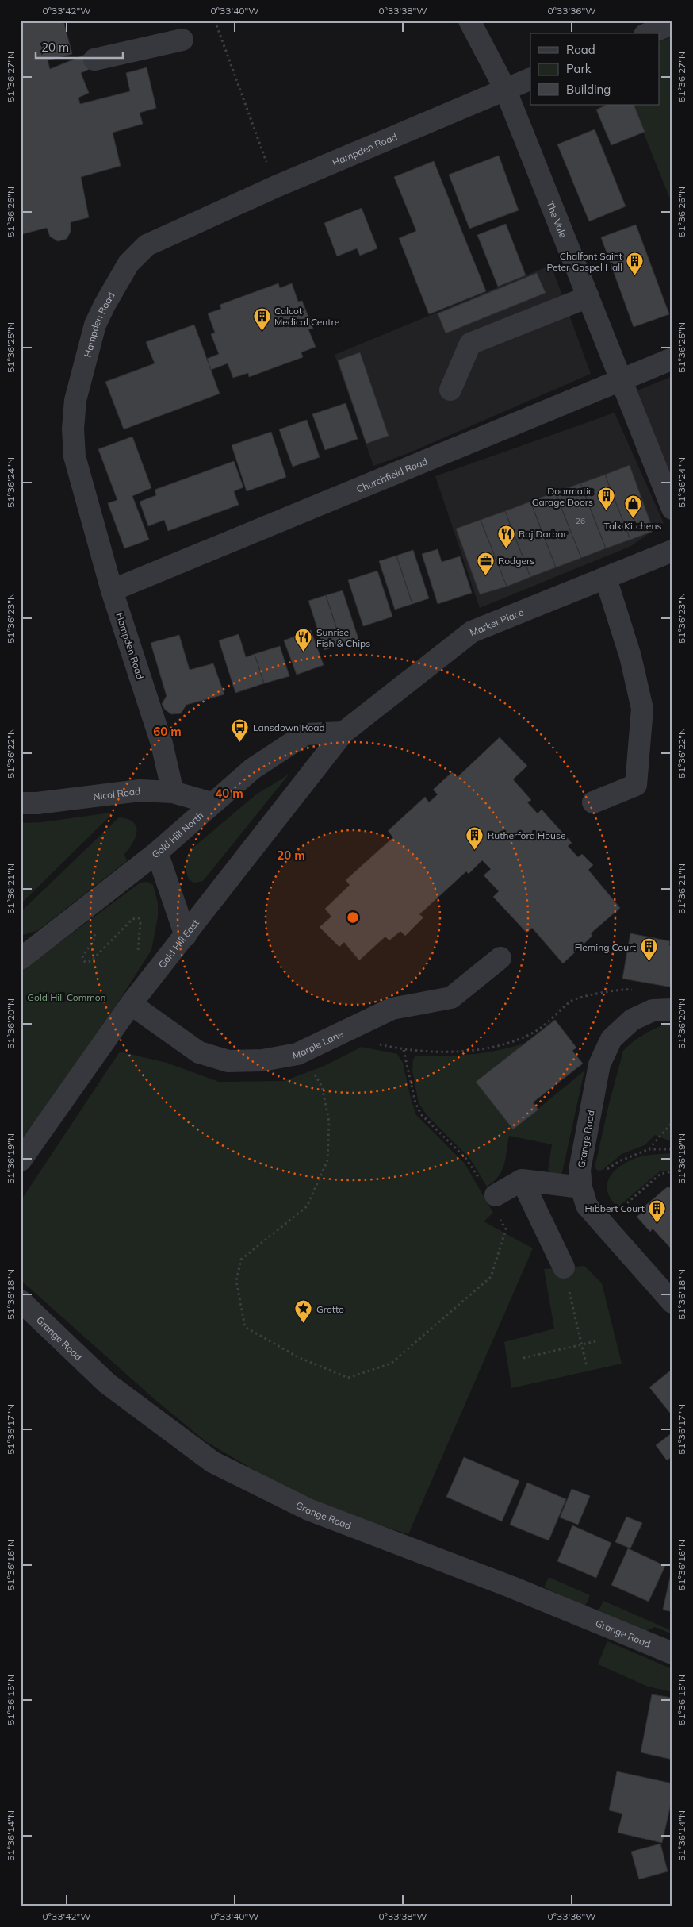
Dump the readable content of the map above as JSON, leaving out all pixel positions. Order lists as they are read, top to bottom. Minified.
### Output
{"streets":{"street":["Hampden Road","The Vale","Churchfield Road","Market Place","Nicol Road","Gold Hill North","Gold Hill East","Marple Lane","Grange Road"]},"crossings":[["Hampden Road","The Vale"],["Hampden Road","Churchfield Road"],["Hampden Road","Nicol Road"],["The Vale","Churchfield Road"],["Market Place","Gold Hill North"],["Market Place","Gold Hill East"],["Nicol Road","Gold Hill North"],["Gold Hill North","Gold Hill East"],["Gold Hill East","Marple Lane"]],"parks":["Gold Hill Common"],"places":{"building":["Chalfont Saint Peter Gospel Hall","Calcot Medical Centre","Doormatic Garage Doors","Rutherford House","Fleming Court","Hibbert Court"],"shop":["Talk Kitchens"],"restaurant":["Raj Darbar","Sunrise Fish & Chips"],"office":["Rodgers"],"bus stop":["Lansdown Road"],"place":["Grotto"]},"house_numbers":["26"],"legend":["Road","Park","Building"],"scale_bar":"20 m","coordinates":["0°33'42\"W","0°33'40\"W","0°33'38\"W","0°33'36\"W","51°36'27\"N","51°36'26\"N","51°36'25\"N","51°36'24\"N","51°36'23\"N","51°36'22\"N","51°36'21\"N","51°36'20\"N","51°36'19\"N","51°36'18\"N","51°36'17\"N","51°36'16\"N","51°36'15\"N","51°36'14\"N"],"rings":["60 m","40 m","20 m"]}
